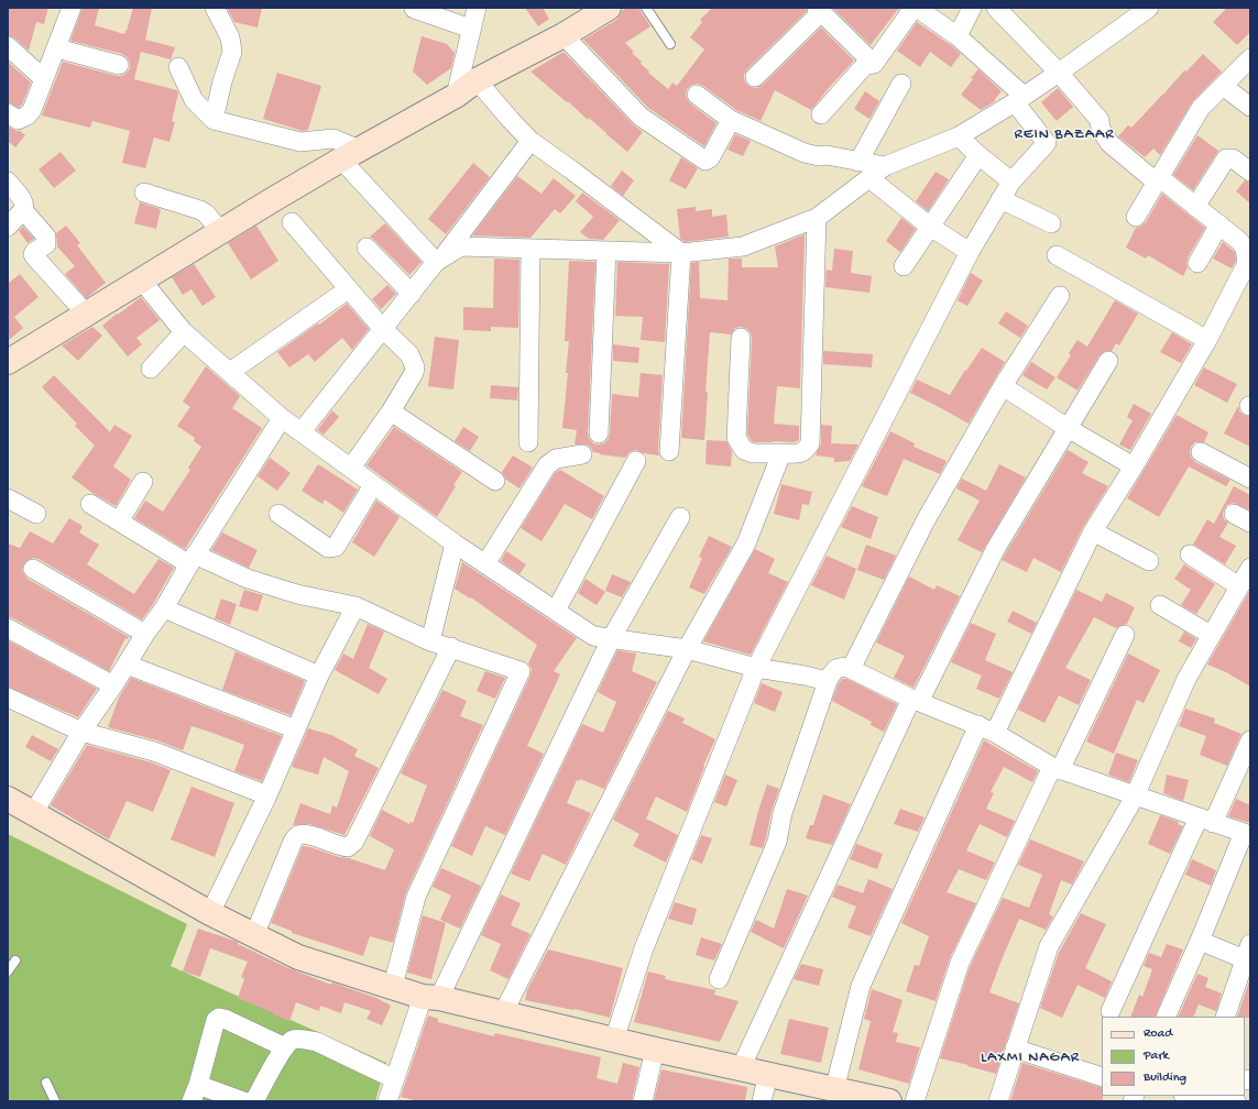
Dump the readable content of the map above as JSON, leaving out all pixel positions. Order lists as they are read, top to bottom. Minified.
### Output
{"districts":["REIN BAZAAR","LAXMI NAGAR"],"legend":["Road","Park","Building"]}
